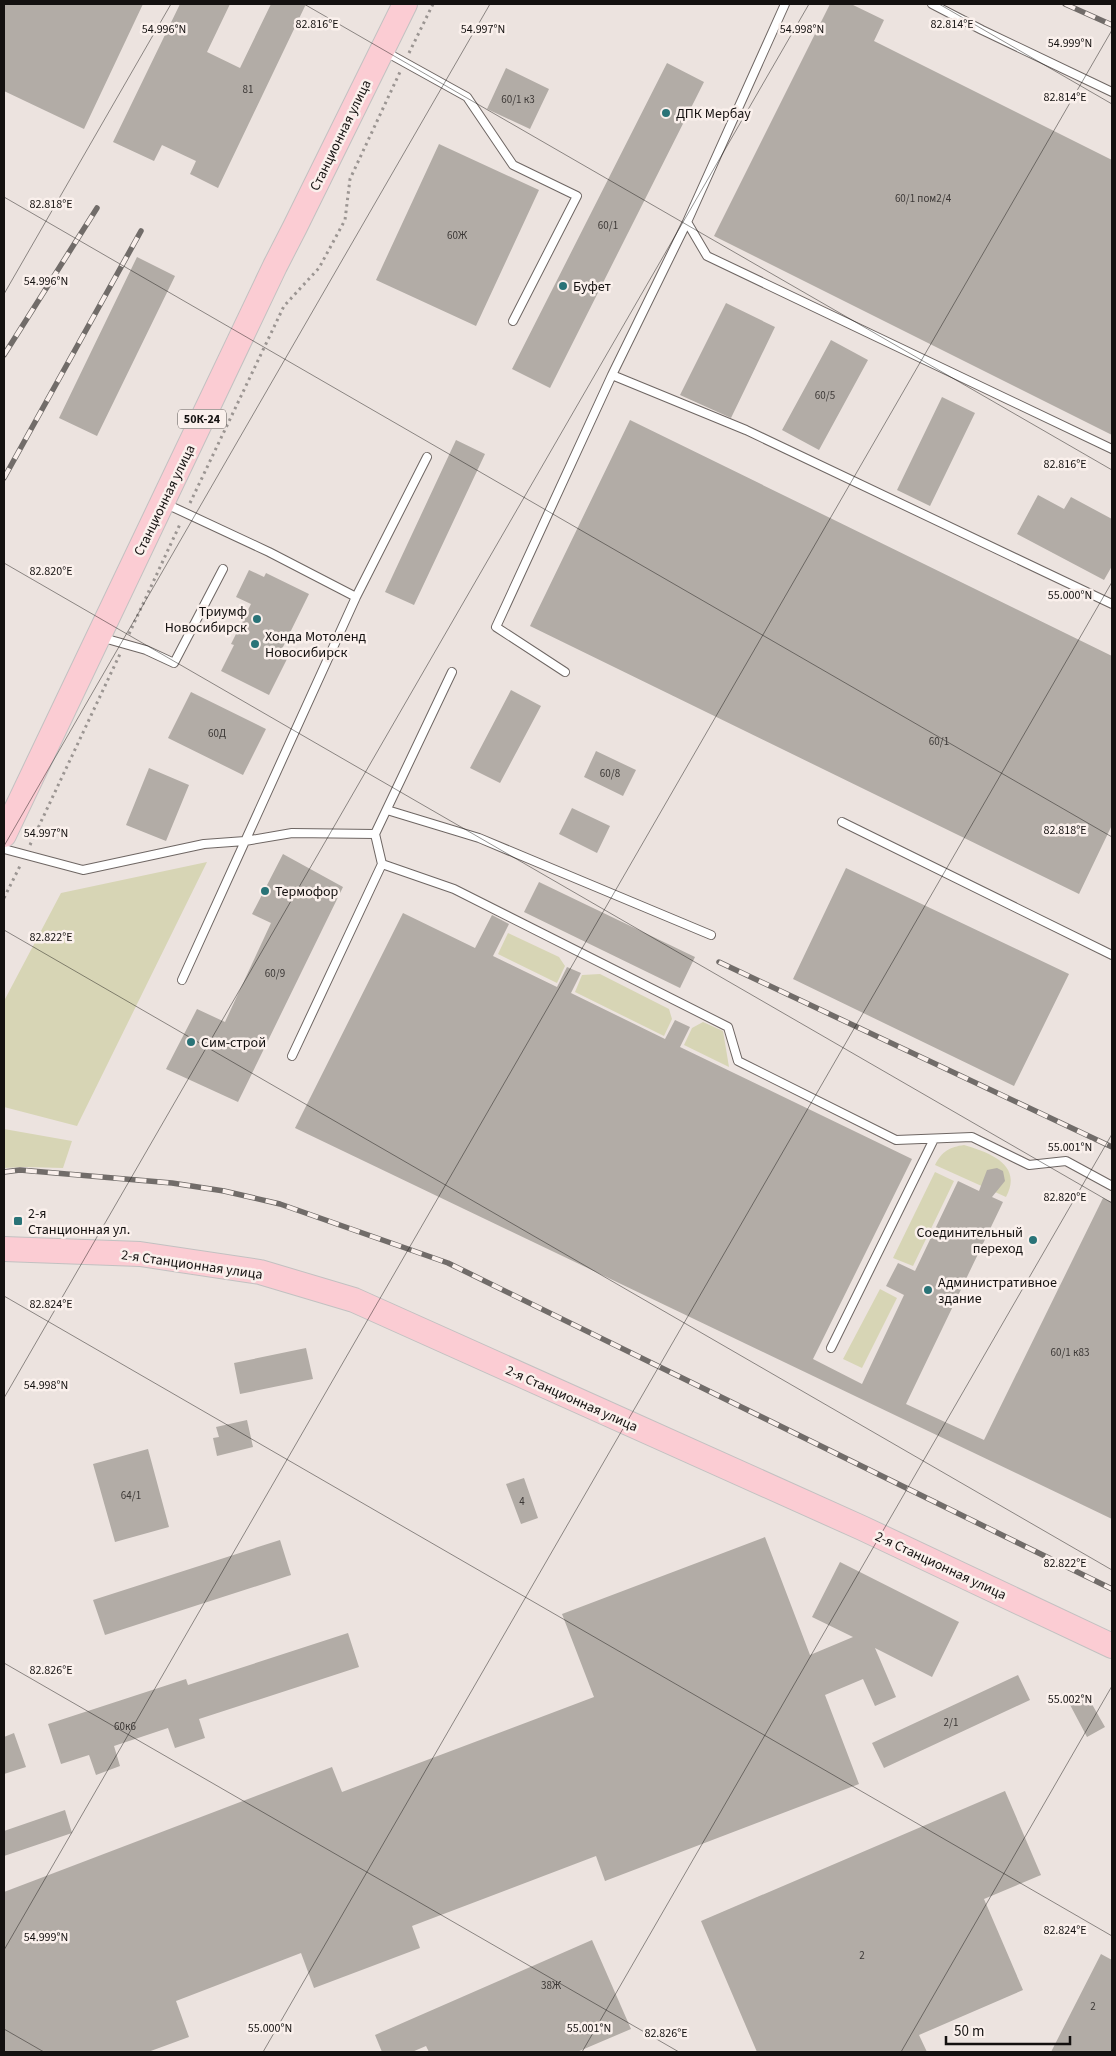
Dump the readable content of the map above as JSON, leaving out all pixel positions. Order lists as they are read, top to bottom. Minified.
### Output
{"streets":{"main road":["Станционная улица","50К-24","2-я Станционная улица"]},"places":{"other":["ДПК Мербау","Буфет","Триумф Новосибирск","Хонда Мотоленд Новосибирск","Термофор","Сим-строй","Соединительный переход","Административное здание"],"transit":["2-я Станционная ул."]},"house_numbers":["81","60/1 к3","60/1 пом2/4","60/1","60Ж","60/5","60Д","60/1","60/8","60/9","60/1 к83","64/1","4","2/1","60к6","2","38Ж","2"],"scale_bar":"50 m","coordinates":["82.814°E","82.816°E","54.996°N","54.997°N","54.998°N","54.999°N","82.818°E","82.820°E","55.000°N","82.822°E","55.001°N","82.824°E","82.826°E","55.002°N"]}
